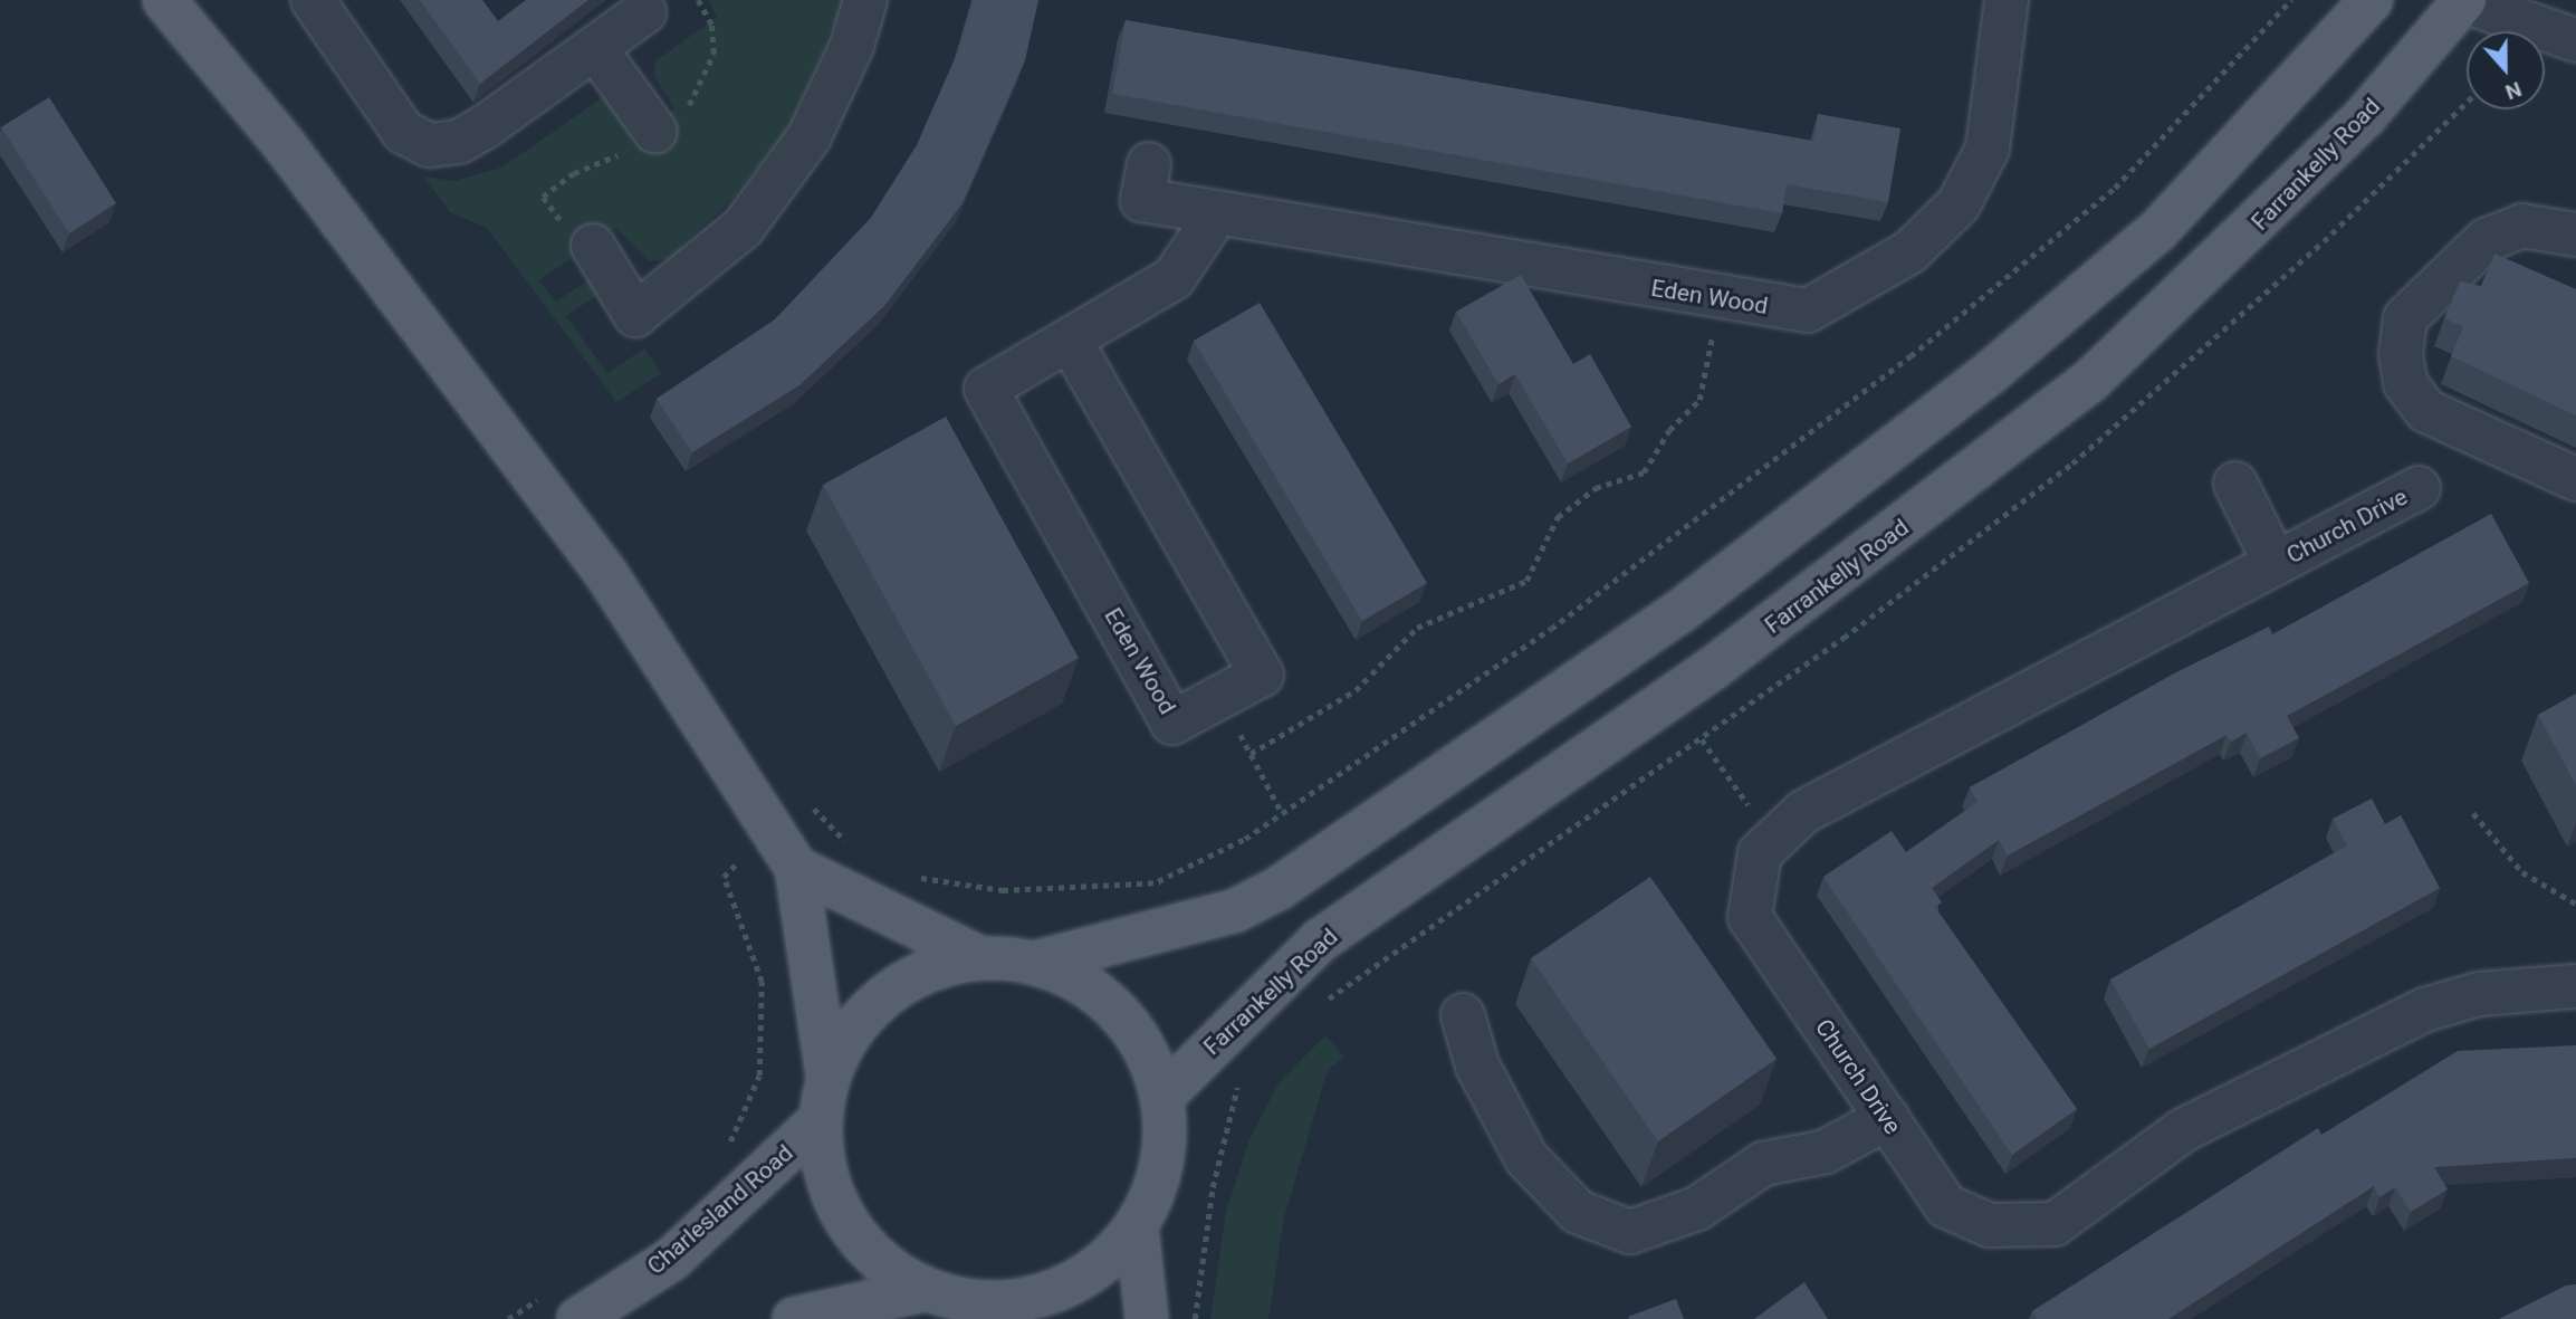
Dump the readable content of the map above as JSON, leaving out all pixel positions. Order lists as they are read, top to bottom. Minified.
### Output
{"streets":{"main road":["Farrankelly Road","Charlesland Road"],"street":["Eden Wood","Church Drive"]},"north":"bottom"}
